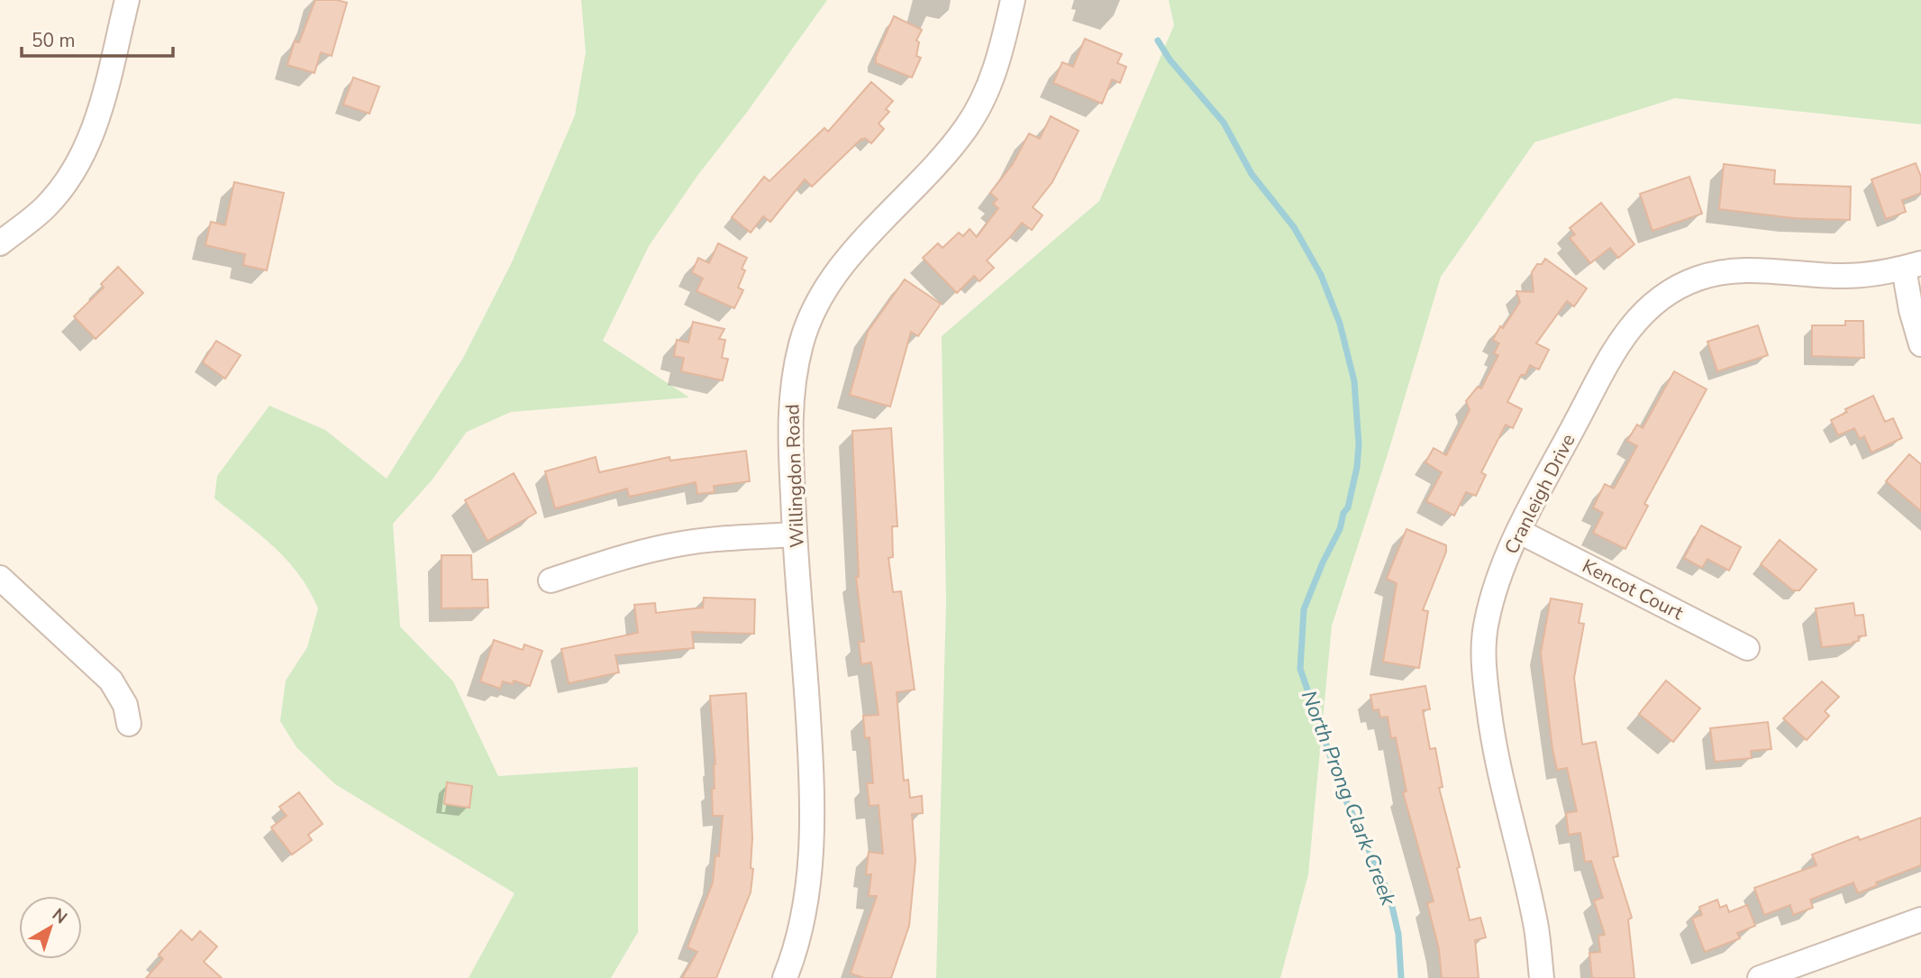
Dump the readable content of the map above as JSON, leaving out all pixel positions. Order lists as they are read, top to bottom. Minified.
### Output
{"streets":{"street":["Willingdon Road","Cranleigh Drive","Kencot Court"]},"crossings":[["Cranleigh Drive","Kencot Court"]],"water":["North Prong Clark Creek"],"scale_bar":"50 m","north":"top right"}
